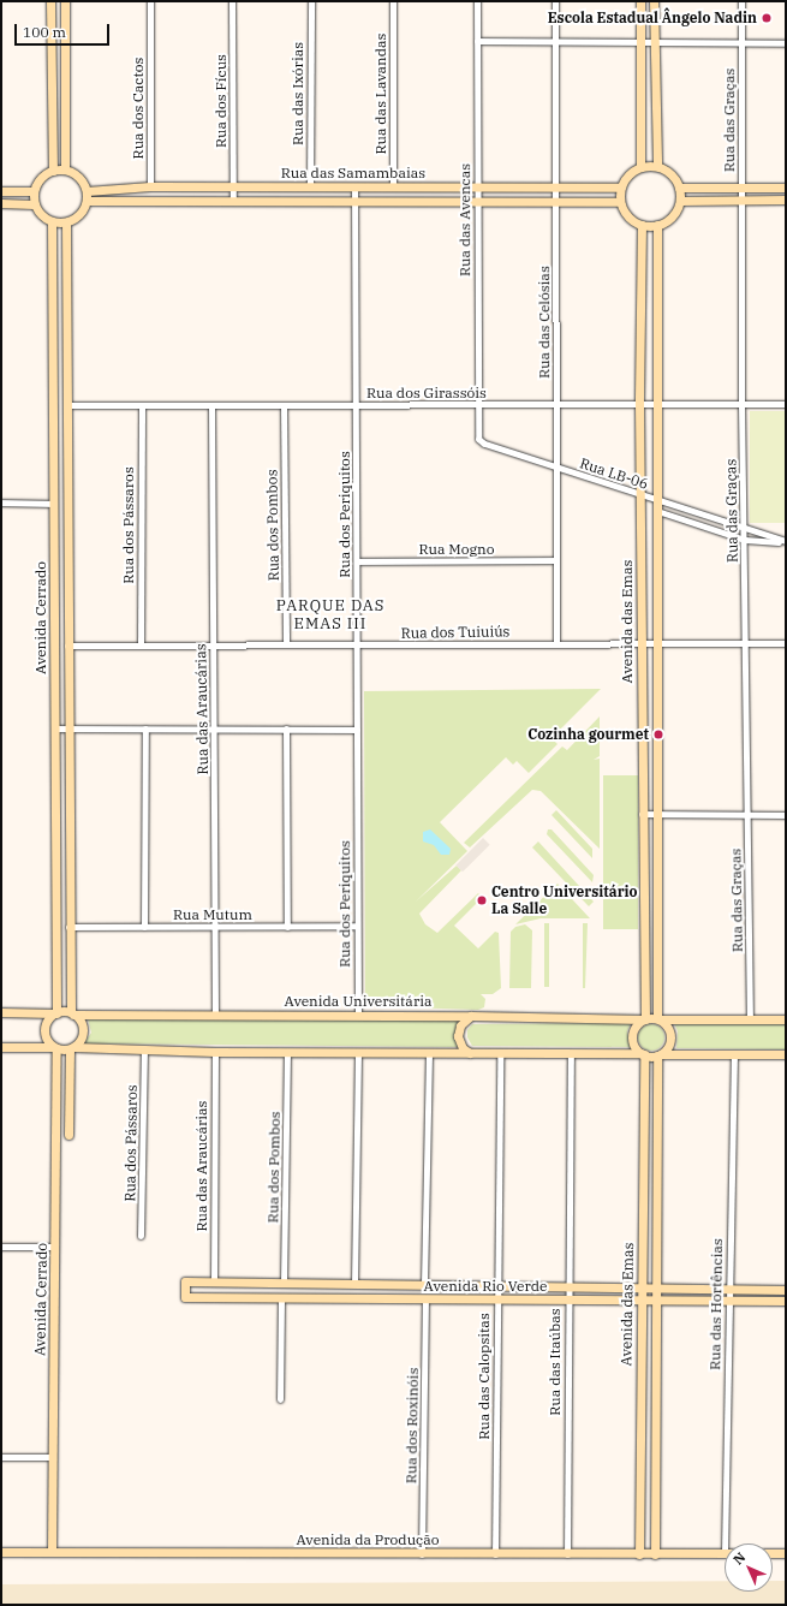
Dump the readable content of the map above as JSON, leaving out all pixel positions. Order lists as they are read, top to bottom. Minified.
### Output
{"streets":{"street":["Rua das Ixórias","Rua das Lavandas","Rua dos Fícus","Rua dos Cactos","Rua das Graças","Rua das Samambaias","Rua das Avencas","Rua das Celósias","Rua dos Girassóis","Rua LB-06","Rua dos Periquitos","Rua dos Pássaros","Rua dos Pombos","Rua Mogno","Avenida Cerrado","Avenida das Emas","Rua dos Tuiuiús","Rua das Araucárias","Rua Mutum","Avenida Universitária","Avenida Rio Verde","Rua das Hortências","Rua das Itaúbas","Rua das Calopsitas","Rua dos Roxinóis","Avenida da Produção"]},"crossings":[["Rua das Ixórias","Rua das Samambaias"],["Rua das Lavandas","Rua das Samambaias"],["Rua dos Fícus","Rua das Samambaias"],["Rua dos Cactos","Rua das Samambaias"],["Rua das Graças","Rua dos Girassóis"],["Rua das Graças","Rua LB-06"],["Rua das Graças","Rua dos Tuiuiús"],["Rua das Samambaias","Rua das Avencas"],["Rua das Samambaias","Rua das Celósias"],["Rua das Samambaias","Rua dos Periquitos"],["Rua das Samambaias","Avenida Cerrado"],["Rua das Samambaias","Avenida das Emas"],["Rua das Avencas","Rua dos Girassóis"],["Rua das Avencas","Rua LB-06"],["Rua das Celósias","Rua dos Girassóis"],["Rua das Celósias","Rua LB-06"],["Rua das Celósias","Rua Mogno"],["Rua das Celósias","Rua dos Tuiuiús"],["Rua dos Girassóis","Rua dos Periquitos"],["Rua dos Girassóis","Rua dos Pássaros"],["Rua dos Girassóis","Rua dos Pombos"],["Rua dos Girassóis","Avenida Cerrado"],["Rua dos Girassóis","Avenida das Emas"],["Rua dos Girassóis","Rua das Araucárias"],["Rua LB-06","Avenida das Emas"],["Rua dos Periquitos","Rua Mogno"],["Rua dos Periquitos","Rua dos Tuiuiús"],["Rua dos Periquitos","Rua Mutum"],["Rua dos Periquitos","Avenida Universitária"],["Rua dos Pássaros","Rua dos Tuiuiús"],["Rua dos Pombos","Rua dos Tuiuiús"],["Rua dos Pombos","Avenida Rio Verde"],["Avenida Cerrado","Rua dos Tuiuiús"],["Avenida Cerrado","Rua Mutum"],["Avenida Cerrado","Avenida Universitária"],["Avenida Cerrado","Avenida da Produção"],["Avenida das Emas","Rua dos Tuiuiús"],["Avenida das Emas","Avenida Universitária"],["Avenida das Emas","Avenida Rio Verde"],["Avenida das Emas","Avenida da Produção"],["Rua dos Tuiuiús","Rua das Araucárias"],["Rua das Araucárias","Rua Mutum"],["Rua das Araucárias","Avenida Universitária"],["Rua das Araucárias","Avenida Rio Verde"],["Avenida Rio Verde","Rua das Hortências"],["Avenida Rio Verde","Rua das Itaúbas"],["Avenida Rio Verde","Rua das Calopsitas"],["Avenida Rio Verde","Rua dos Roxinóis"],["Rua das Itaúbas","Avenida da Produção"],["Rua das Calopsitas","Avenida da Produção"],["Rua dos Roxinóis","Avenida da Produção"]],"districts":["PARQUE DAS EMAS III"],"places":["Escola Estadual Ângelo Nadin","Cozinha gourmet","Centro Universitário La Salle"],"scale_bar":"100 m","north":"top left"}
